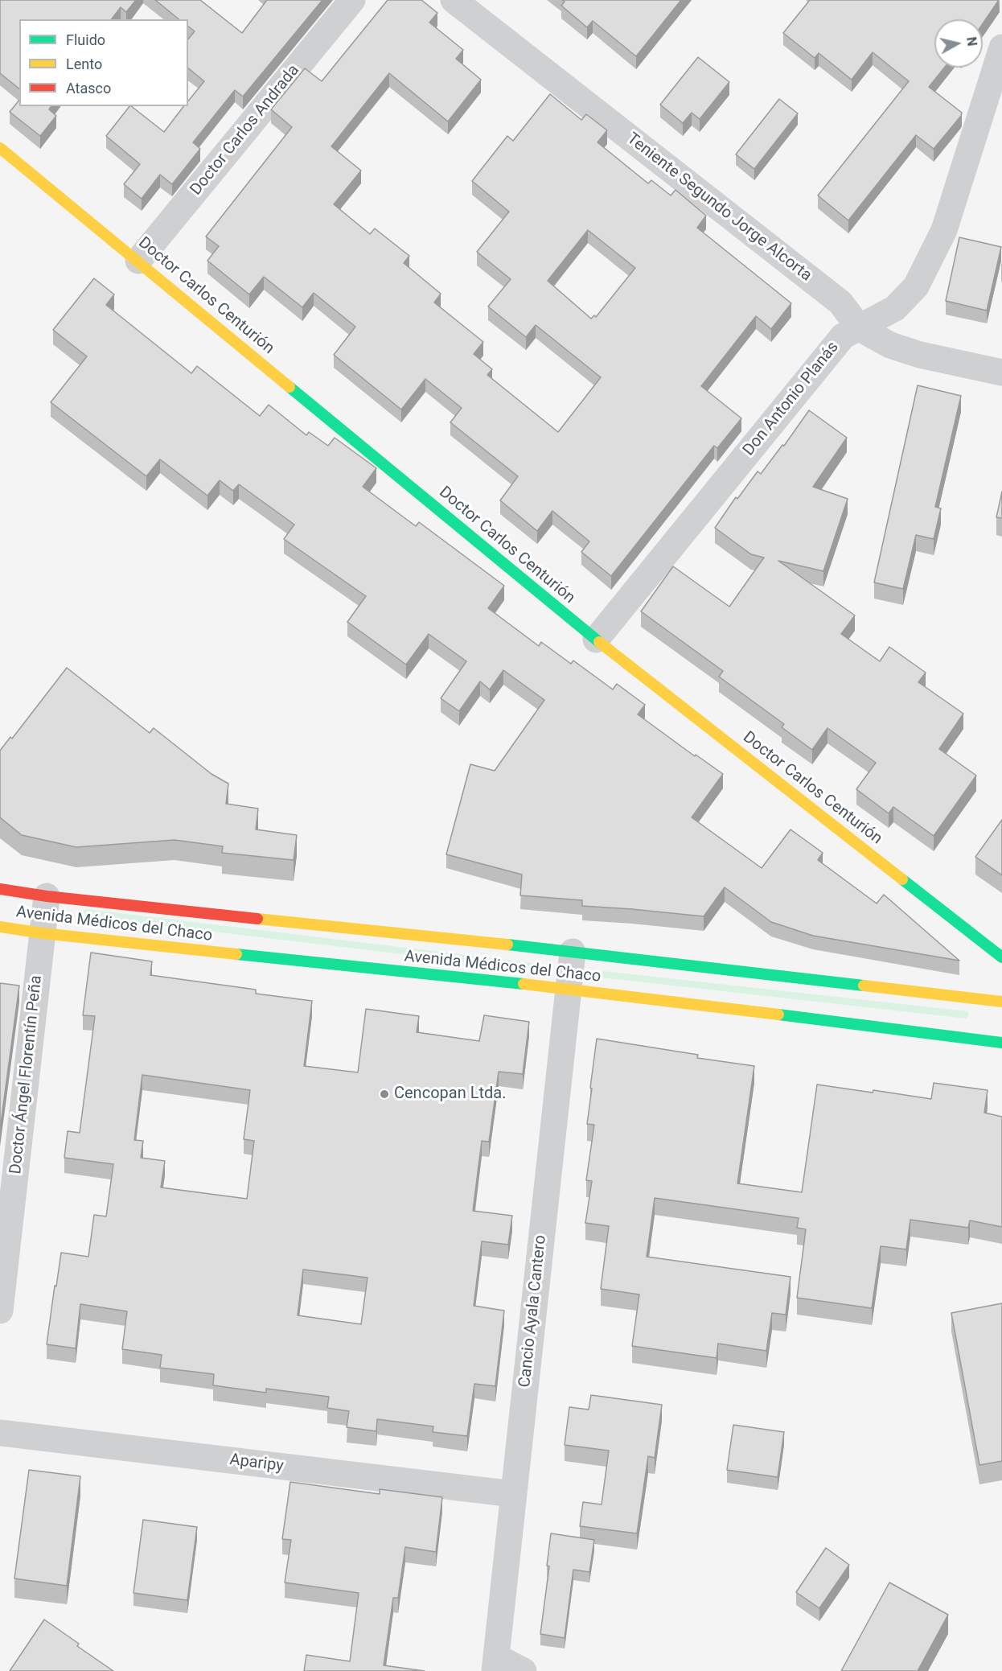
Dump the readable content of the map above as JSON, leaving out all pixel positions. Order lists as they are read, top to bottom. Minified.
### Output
{"streets":{"main road":["Doctor Carlos Centurión","Avenida Médicos del Chaco"],"street":["Doctor Carlos Andrada","Teniente Segundo Jorge Alcorta","Don Antonio Planás","Doctor Ángel Florentín Peña","Cancio Ayala Cantero","Aparipy"]},"crossings":[["Doctor Carlos Andrada","Doctor Carlos Centurión"],["Teniente Segundo Jorge Alcorta","Don Antonio Planás"],["Doctor Carlos Centurión","Don Antonio Planás"],["Avenida Médicos del Chaco","Doctor Ángel Florentín Peña"],["Avenida Médicos del Chaco","Cancio Ayala Cantero"],["Cancio Ayala Cantero","Aparipy"]],"places":["Cencopan Ltda."],"legend":["Fluido","Lento","Atasco"],"north":"right"}
